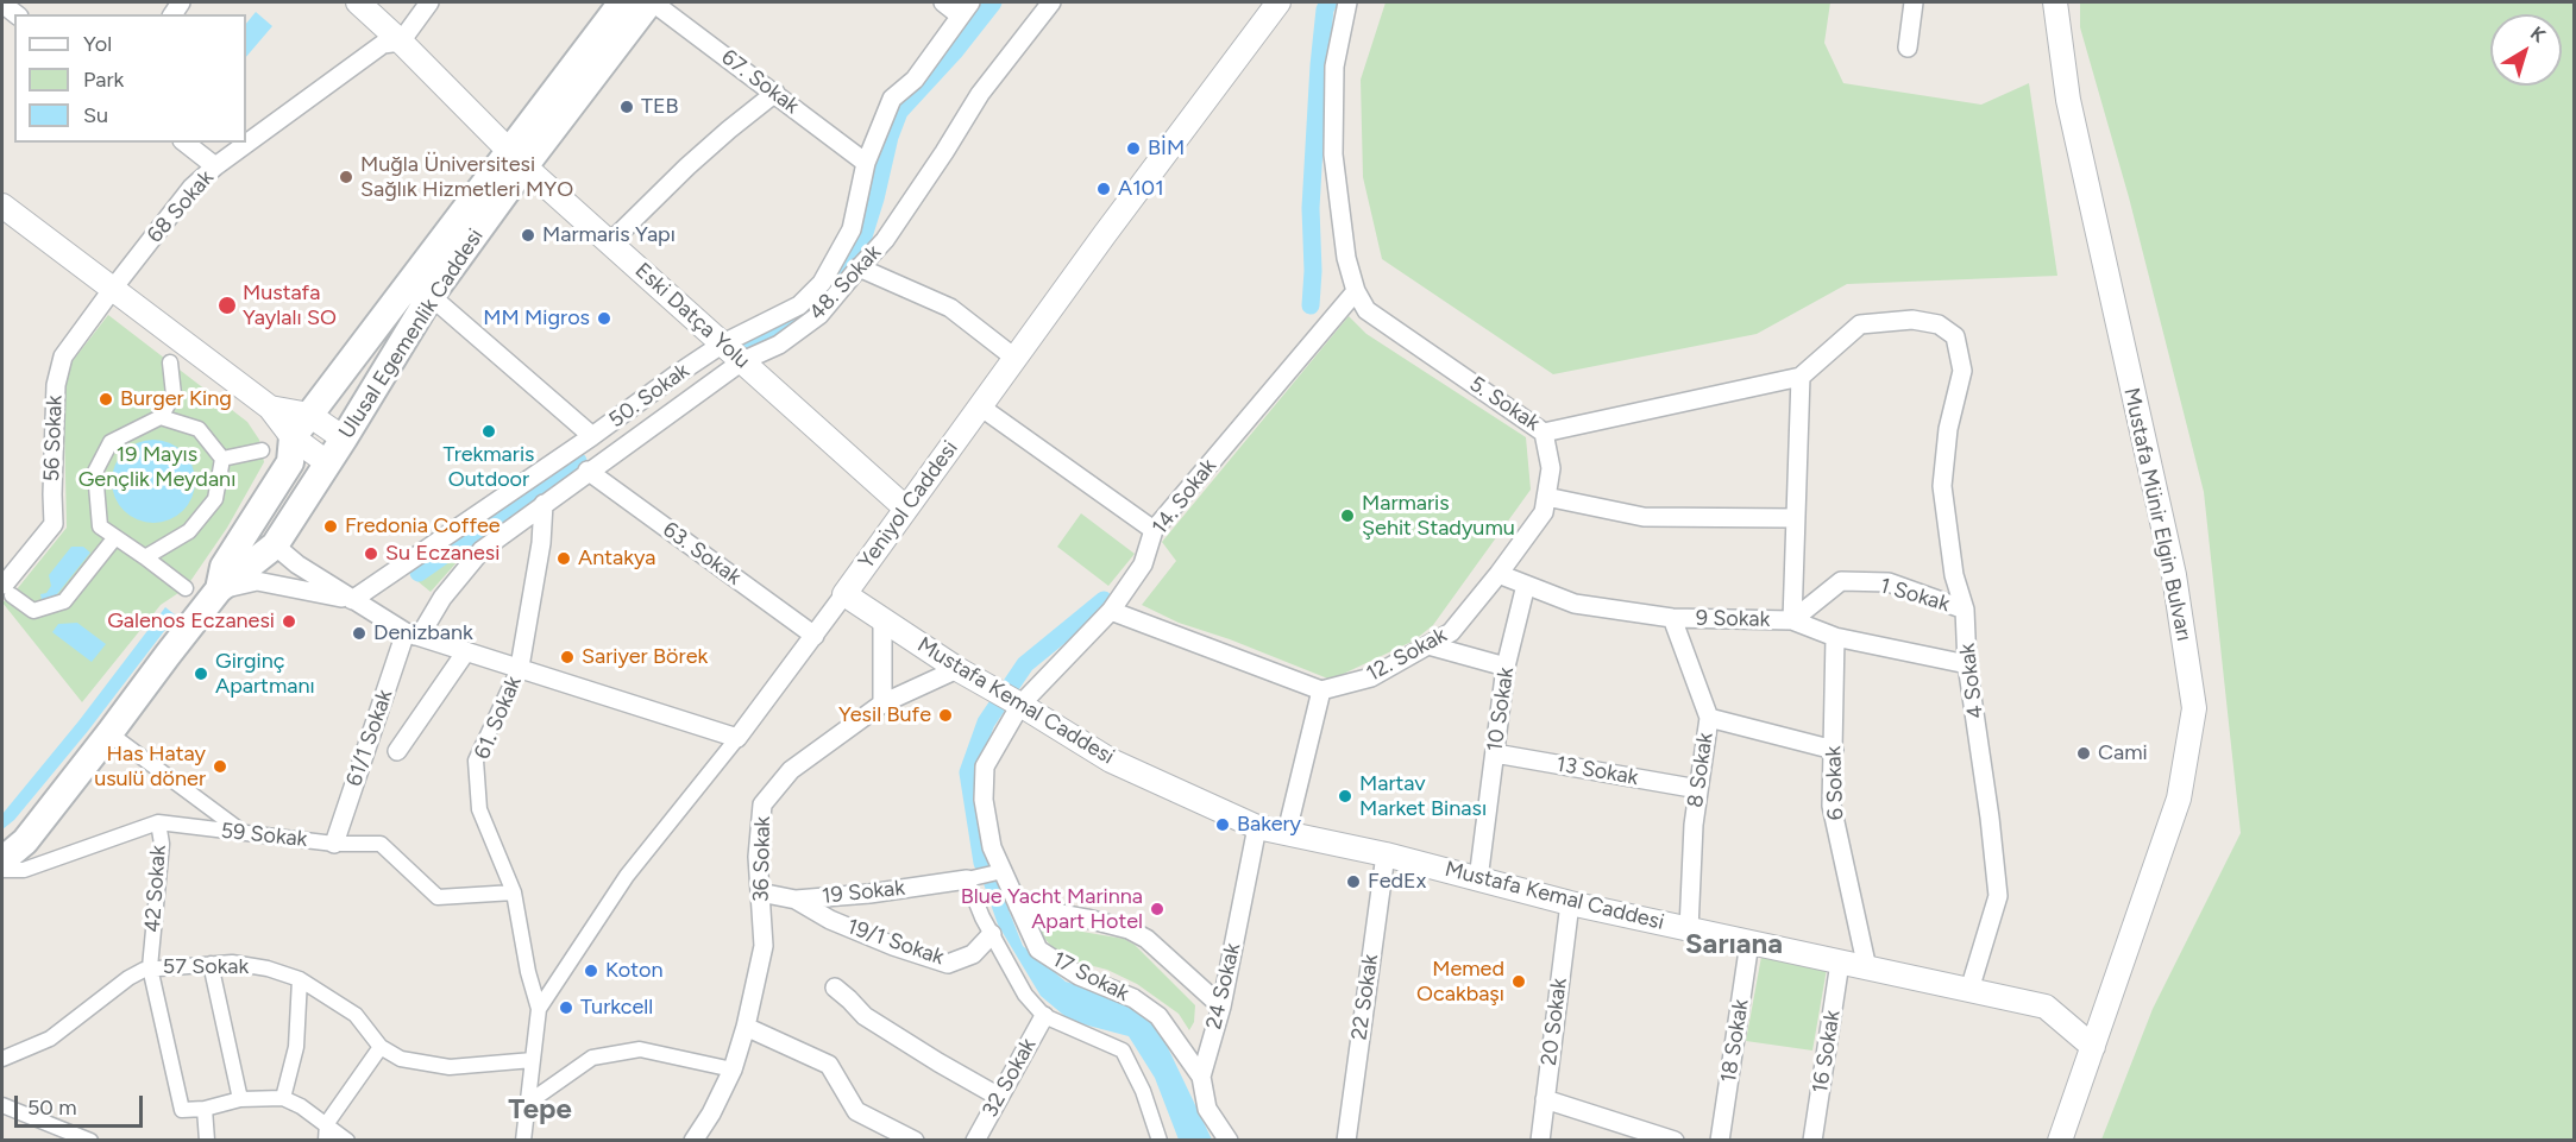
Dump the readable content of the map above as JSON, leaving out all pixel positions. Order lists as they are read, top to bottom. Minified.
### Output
{"streets":{"main road":["Ulusal Egemenlik Caddesi"],"street":["67. Sokak","68 Sokak","48. Sokak","Eski Datça Yolu","50. Sokak","5. Sokak","56 Sokak","14. Sokak","Yeniyol Caddesi","Mustafa Münir Elgin Bulvarı","63. Sokak","1 Sokak","9 Sokak","12. Sokak","4 Sokak","Mustafa Kemal Caddesi","10 Sokak","61. Sokak","61/1 Sokak","8 Sokak","13 Sokak","6 Sokak","59 Sokak","36 Sokak","42 Sokak","19 Sokak","19/1 Sokak","57 Sokak","17 Sokak","24 Sokak","22 Sokak","20 Sokak","18 Sokak","16 Sokak","32 Sokak"]},"crossings":[["67. Sokak","Ulusal Egemenlik Caddesi"],["67. Sokak","50. Sokak"],["68 Sokak","Eski Datça Yolu"],["68 Sokak","56 Sokak"],["48. Sokak","Eski Datça Yolu"],["48. Sokak","63. Sokak"],["48. Sokak","61. Sokak"],["48. Sokak","61/1 Sokak"],["Eski Datça Yolu","Ulusal Egemenlik Caddesi"],["Eski Datça Yolu","50. Sokak"],["Eski Datça Yolu","Yeniyol Caddesi"],["5. Sokak","14. Sokak"],["5. Sokak","12. Sokak"],["5. Sokak","4 Sokak"],["14. Sokak","Mustafa Kemal Caddesi"],["14. Sokak","17 Sokak"],["Yeniyol Caddesi","63. Sokak"],["Yeniyol Caddesi","Mustafa Kemal Caddesi"],["Yeniyol Caddesi","61. Sokak"],["Mustafa Münir Elgin Bulvarı","Mustafa Kemal Caddesi"],["1 Sokak","9 Sokak"],["1 Sokak","4 Sokak"],["9 Sokak","12. Sokak"],["9 Sokak","4 Sokak"],["9 Sokak","10 Sokak"],["9 Sokak","8 Sokak"],["9 Sokak","6 Sokak"],["4 Sokak","Mustafa Kemal Caddesi"],["Mustafa Kemal Caddesi","10 Sokak"],["Mustafa Kemal Caddesi","8 Sokak"],["Mustafa Kemal Caddesi","6 Sokak"],["Mustafa Kemal Caddesi","36 Sokak"],["Mustafa Kemal Caddesi","17 Sokak"],["Mustafa Kemal Caddesi","24 Sokak"],["Mustafa Kemal Caddesi","22 Sokak"],["Mustafa Kemal Caddesi","20 Sokak"],["Mustafa Kemal Caddesi","18 Sokak"],["Mustafa Kemal Caddesi","16 Sokak"],["10 Sokak","13 Sokak"],["61. Sokak","59 Sokak"],["61/1 Sokak","59 Sokak"],["8 Sokak","13 Sokak"],["59 Sokak","42 Sokak"],["36 Sokak","19 Sokak"],["42 Sokak","57 Sokak"],["19 Sokak","19/1 Sokak"],["17 Sokak","24 Sokak"]],"districts":["Sarıana","Tepe"],"parks":["19 Mayıs Gençlik Meydanı"],"places":["TEB","BİM","Muğla Üniversitesi Sağlık Hizmetleri MYO","A101","Marmaris Yapı","Mustafa Yaylalı SO","MM Migros","Burger King","Trekmaris Outdoor","Marmaris Şehit Stadyumu","Fredonia Coffee","Su Eczanesi","Antakya","Galenos Eczanesi","Denizbank","Sariyer Börek","Girginç Apartmanı","Yesil Bufe","Cami","Has Hatay usulü döner","Martav Market Binası","Bakery","FedEx","Blue Yacht Marinna Apart Hotel","Koton","Memed Ocakbaşı","Turkcell"],"legend":["Yol","Park","Su"],"scale_bar":"50 m","north":"top right"}
